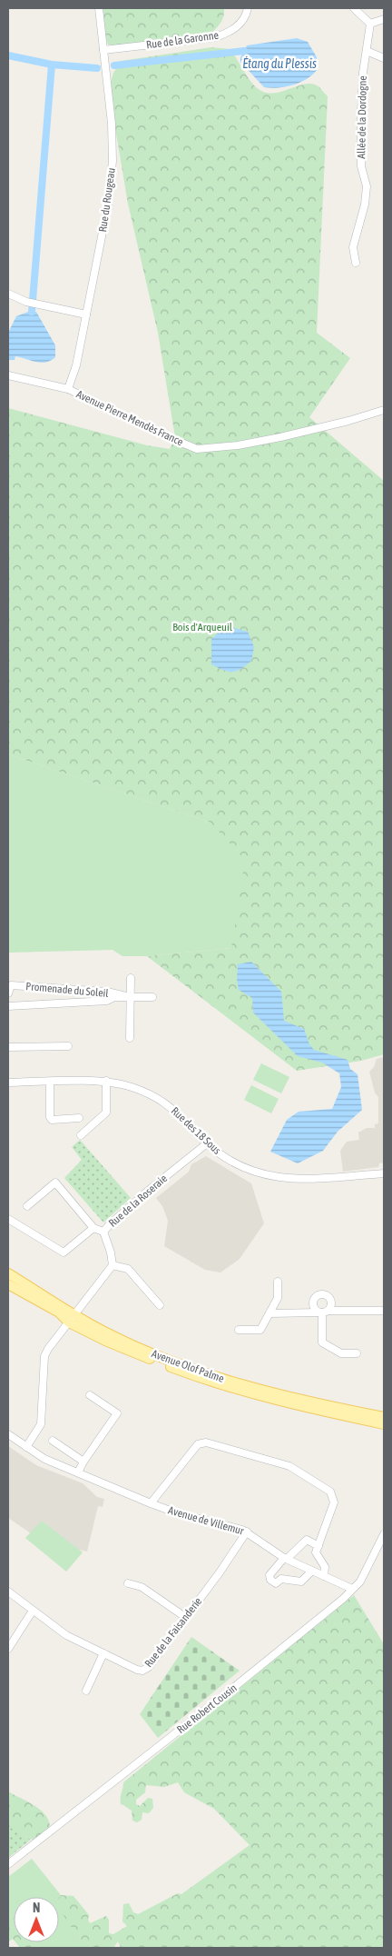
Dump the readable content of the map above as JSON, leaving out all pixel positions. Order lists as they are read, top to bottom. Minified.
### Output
{"streets":{"main road":["Avenue Olof Palme"],"street":["Rue de la Garonne","Allée de la Dordogne","Rue du Rougeau","Avenue Pierre Mendès France","Promenade du Soleil","Rue des 18 Sous","Rue de la Roseraie","Avenue de Villemur","Rue de la Faisanderie","Rue Robert Cousin"]},"crossings":[["Rue de la Garonne","Rue du Rougeau"],["Rue du Rougeau","Avenue Pierre Mendès France"],["Rue des 18 Sous","Rue de la Roseraie"],["Avenue de Villemur","Rue de la Faisanderie"],["Avenue de Villemur","Rue Robert Cousin"]],"water":["Étang du Plessis"],"parks":["Bois d'Arqueuil"],"north":"top"}
